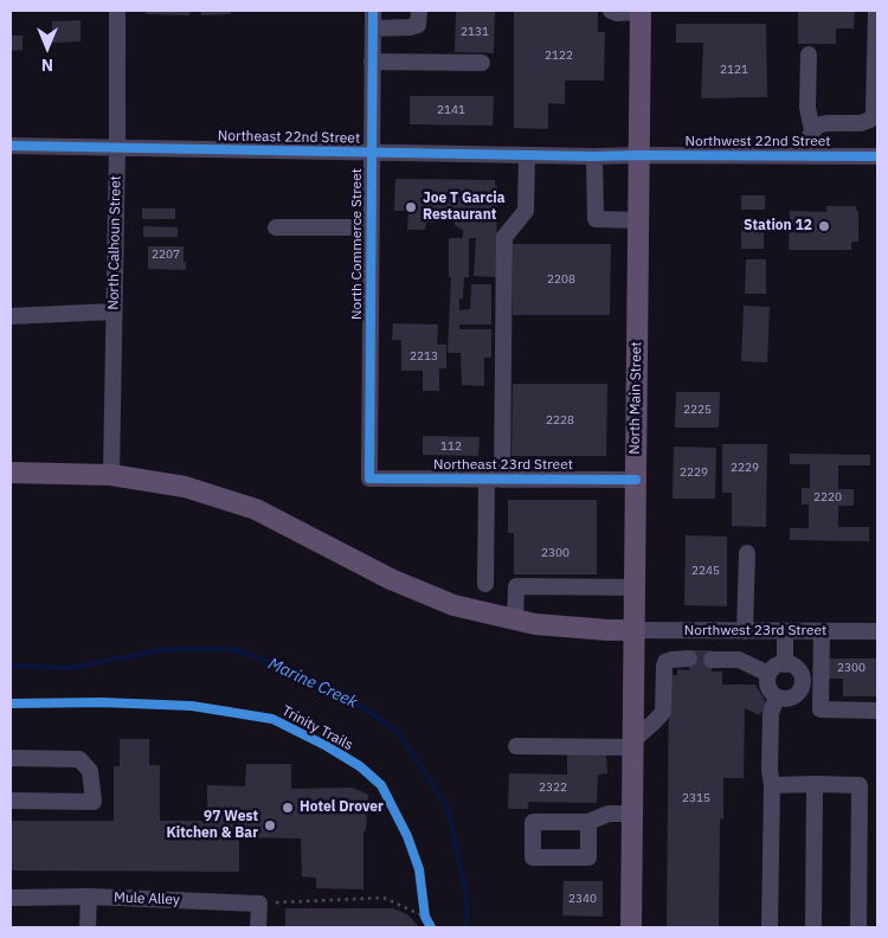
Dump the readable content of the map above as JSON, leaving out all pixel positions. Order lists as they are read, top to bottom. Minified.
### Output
{"streets":{"main road":["North Main Street"],"street":["Northeast 22nd Street","Northwest 22nd Street","North Calhoun Street","North Commerce Street","Northeast 23rd Street","Northwest 23rd Street","Mule Alley"],"cycle path":["Trinity Trails"]},"crossings":[["Northeast 22nd Street","Northwest 22nd Street"],["Northeast 22nd Street","North Calhoun Street"],["Northeast 22nd Street","North Commerce Street"],["Northeast 22nd Street","North Main Street"],["Northwest 22nd Street","North Main Street"],["North Commerce Street","Northeast 23rd Street"],["North Main Street","Northeast 23rd Street"],["North Main Street","Northwest 23rd Street"]],"water":["Marine Creek"],"places":["Joe T Garcia Restaurant","Station 12","Hotel Drover","97 West Kitchen & Bar"],"house_numbers":["2131","2122","2121","2141","2207","2208","2213","2225","2228","112","2229","2229","2220","2300","2245","2300","2322","2315","2340"],"north":"bottom"}
